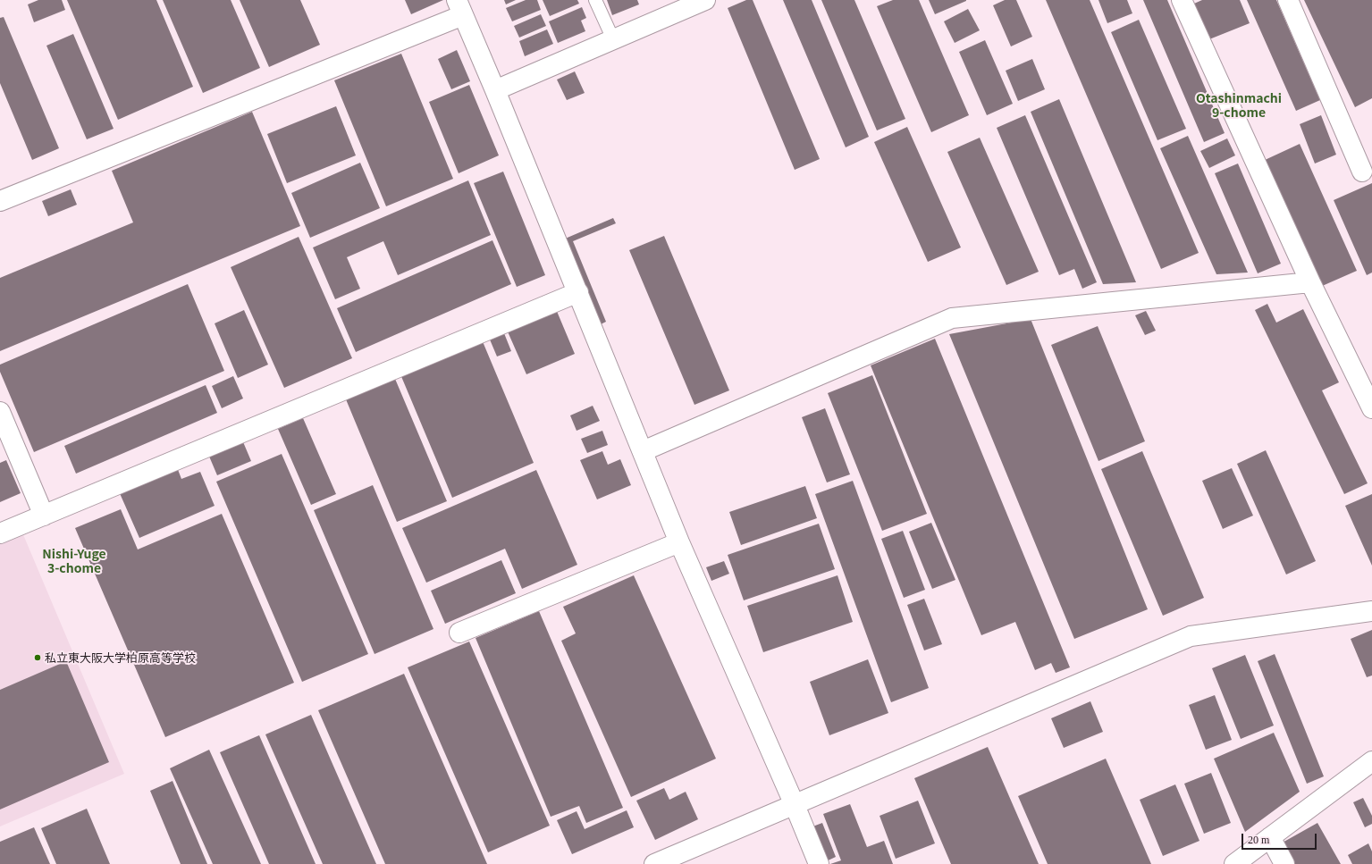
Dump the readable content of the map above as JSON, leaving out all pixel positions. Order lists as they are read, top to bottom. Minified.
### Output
{"districts":["Otashinmachi 9-chome","Nishi-Yuge 3-chome"],"places":["私立東大阪大学柏原高等学校"],"scale_bar":"20 m"}
